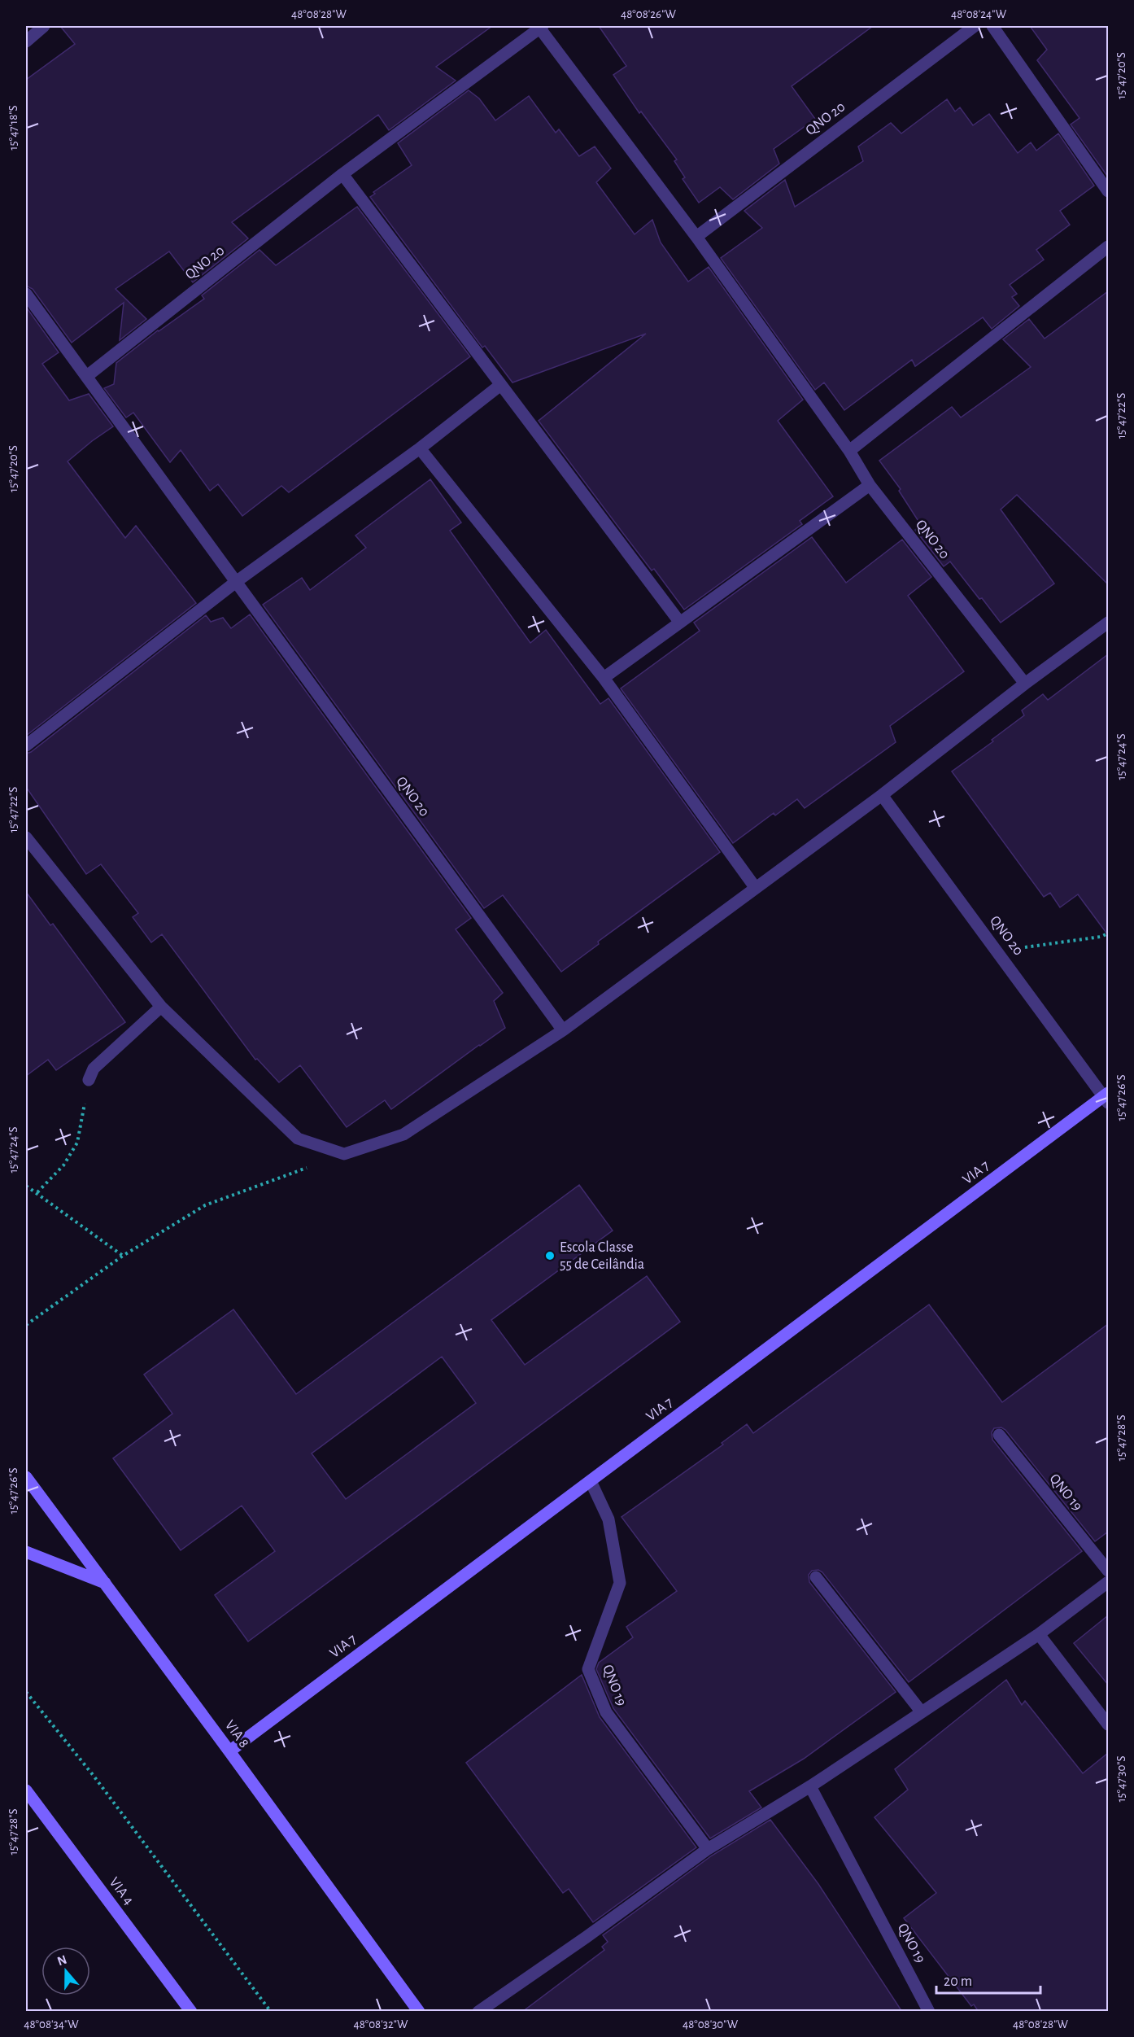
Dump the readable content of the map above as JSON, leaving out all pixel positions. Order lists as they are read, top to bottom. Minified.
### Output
{"streets":{"main road":["VIA 7","VIA 8","VIA 4"],"street":["QNO 20","QNO 19"]},"crossings":[["QNO 20","VIA 7"],["VIA 7","QNO 19"],["VIA 7","VIA 8"]],"places":["Escola Classe 55 de Ceilândia"],"scale_bar":"20 m","north":"top","coordinates":["48°08'28\"W","48°08'26\"W","48°08'24\"W","15°47'20\"S","15°47'18\"S","15°47'22\"S","15°47'24\"S","15°47'26\"S","15°47'28\"S","15°47'30\"S","48°08'34\"W","48°08'32\"W","48°08'30\"W"]}
